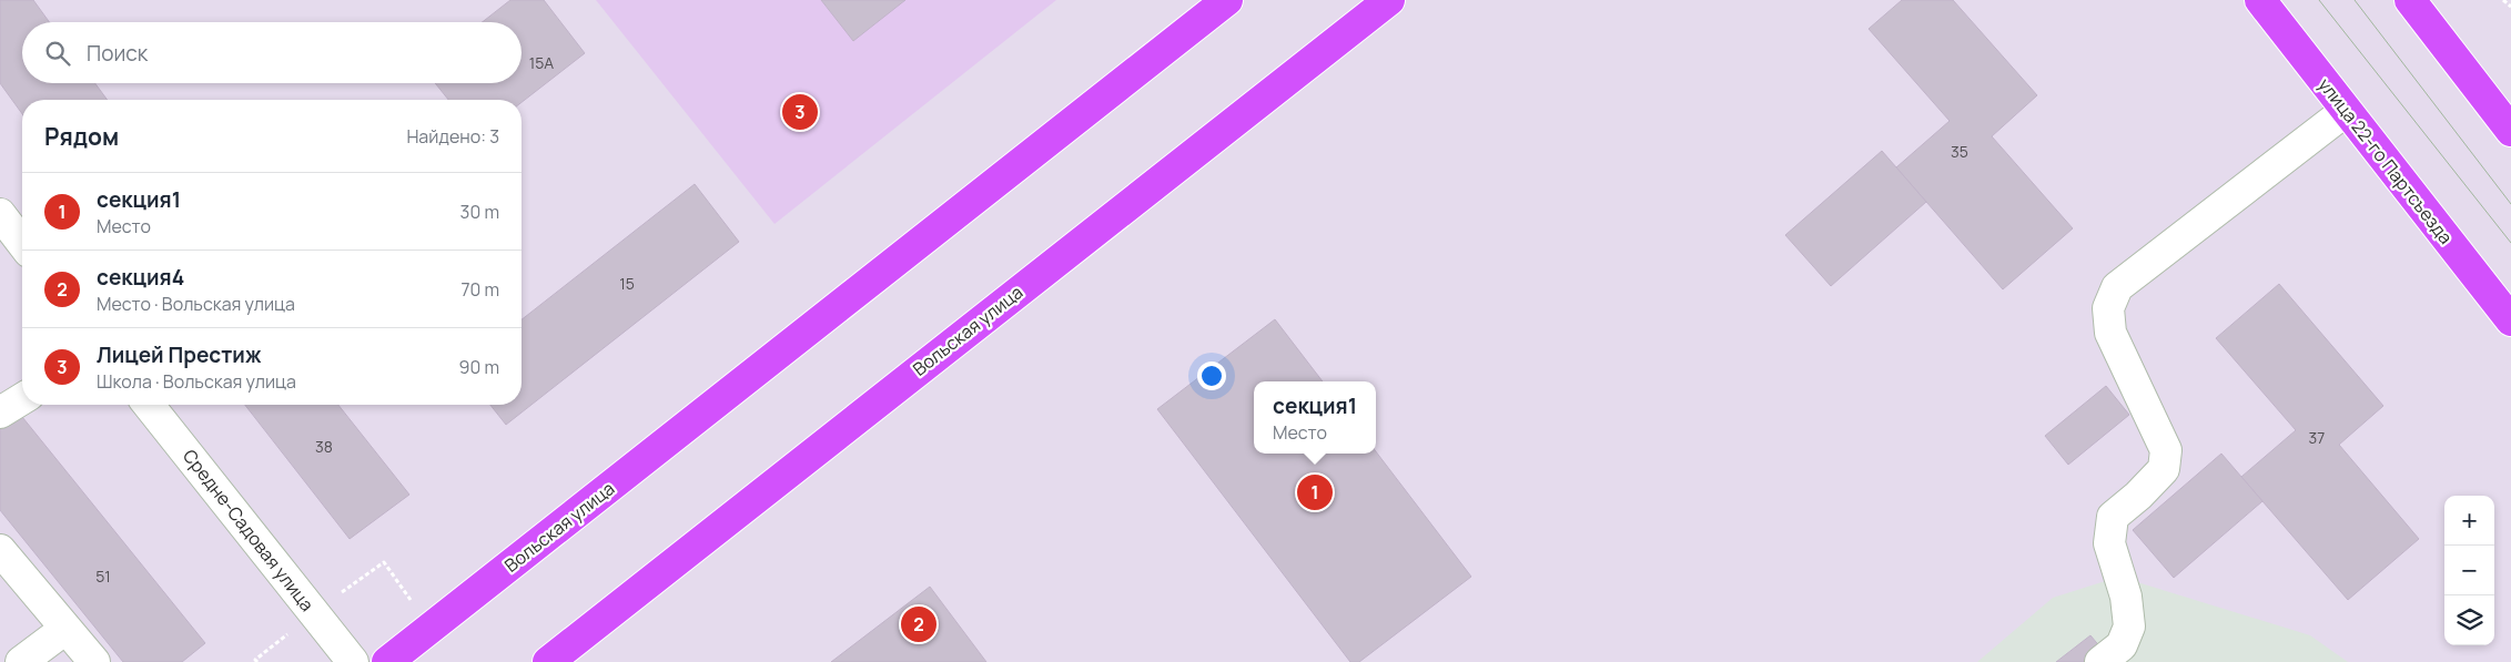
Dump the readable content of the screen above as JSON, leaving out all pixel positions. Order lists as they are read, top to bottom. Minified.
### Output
{"streets":{"main road":["улица 22-го Партсъезда","Вольская улица"],"street":["Средне-Садовая улица"]},"house_numbers":["15А","35","15","37","38","51"],"page":{"search":"Поиск","pins":["3","1","2"],"heading":["Рядом","Найдено: 3"],"list":[{"mark":"1","name":"секция1","note":"Место","value":"30 m"},{"mark":"2","name":"секция4","note":"Место · Вольская улица","value":"70 m"},{"mark":"3","name":"Лицей Престиж","note":"Школа · Вольская улица","value":"90 m"}],"popup":["секция1","Место"],"map_buttons":["+","−"]}}
